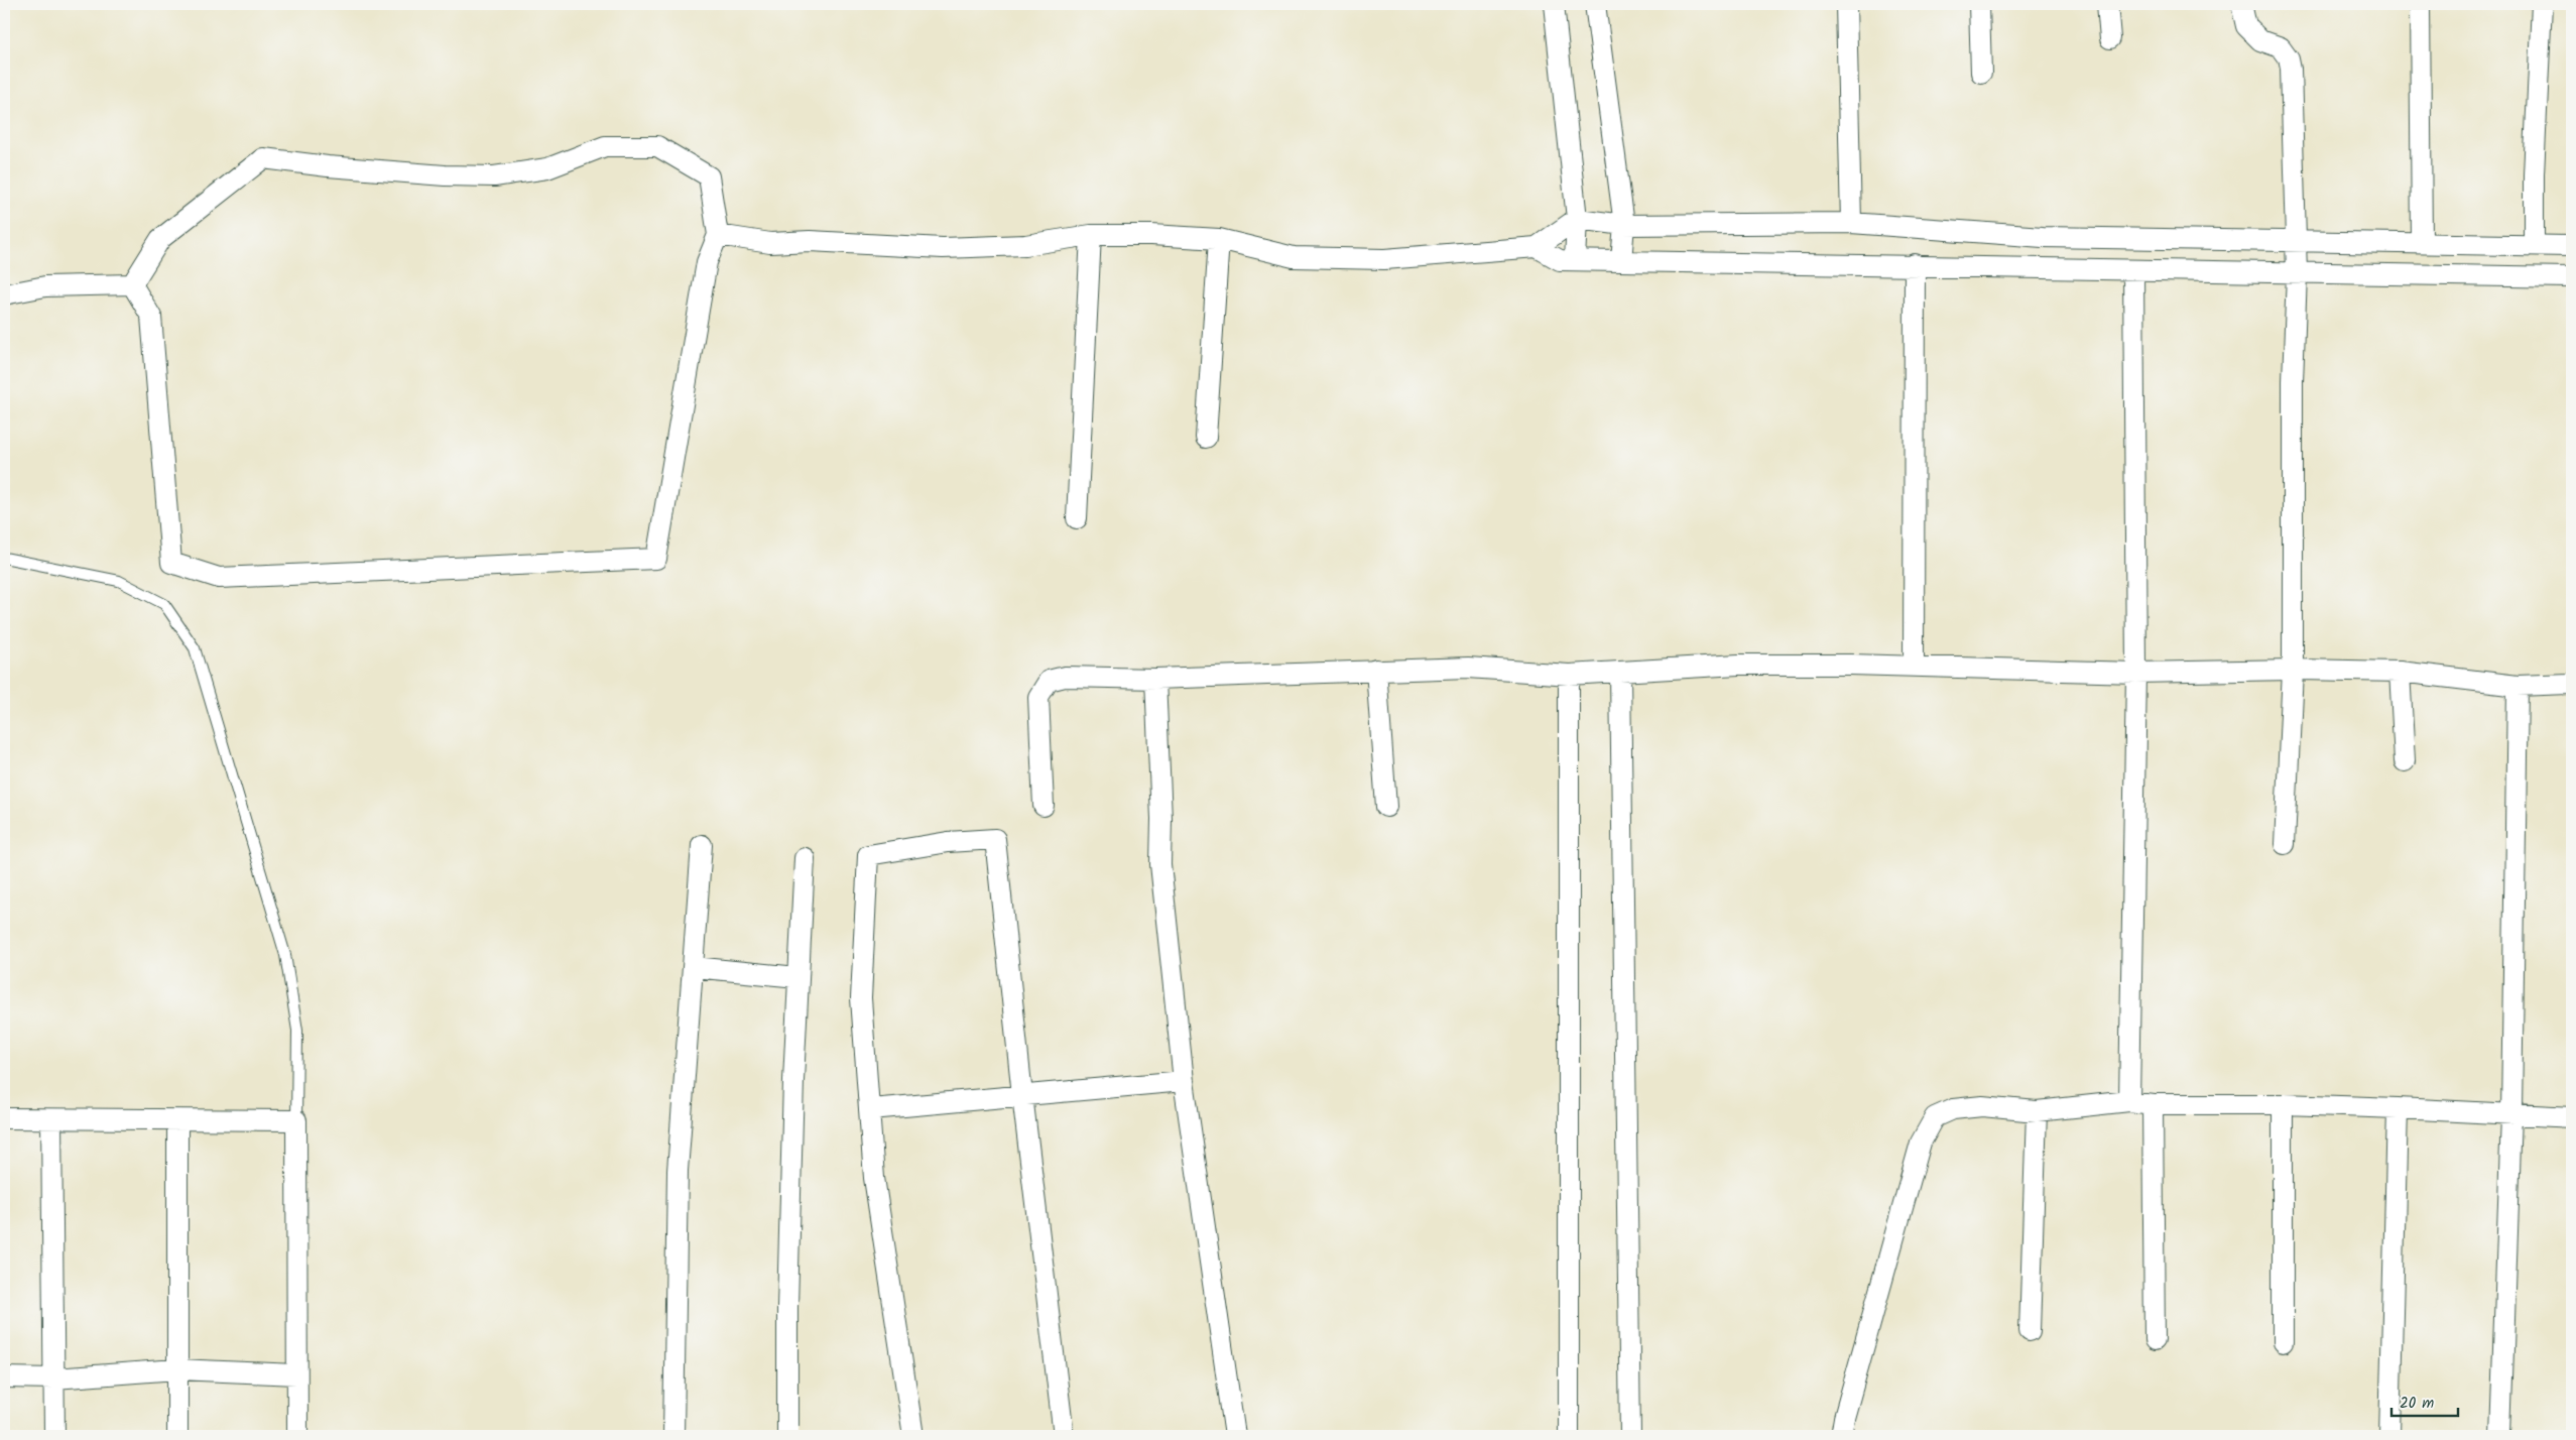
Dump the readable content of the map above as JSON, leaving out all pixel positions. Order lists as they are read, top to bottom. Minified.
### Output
{"scale_bar":"20 m"}
